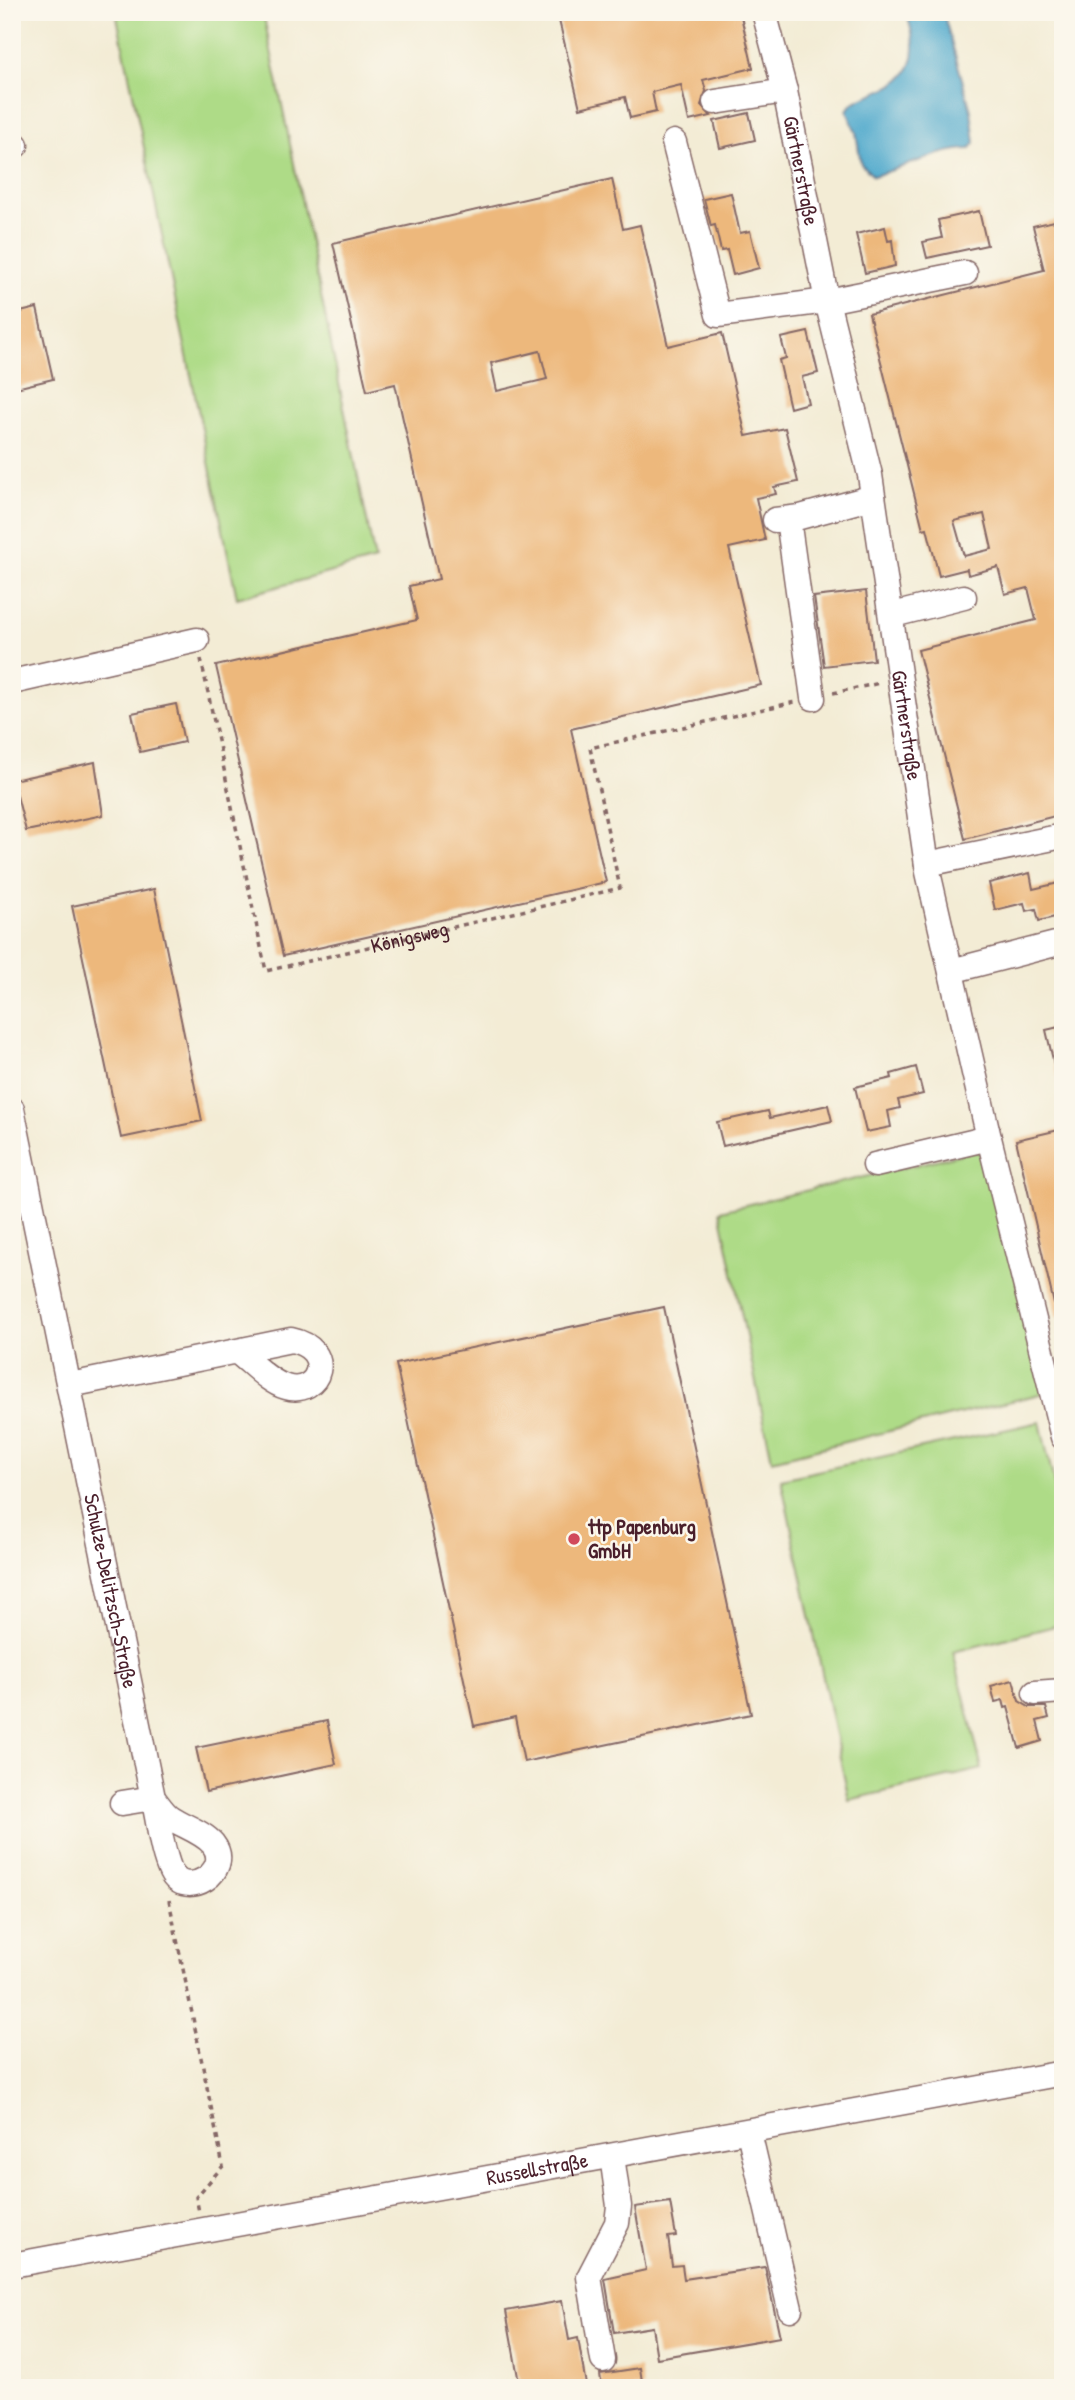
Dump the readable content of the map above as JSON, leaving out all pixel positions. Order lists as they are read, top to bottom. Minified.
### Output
{"streets":{"street":["Gärtnerstraße","Schulze-Delitzsch-Straße","Russellstraße"],"path":["Königsweg"]},"crossings":[["Gärtnerstraße","Königsweg"]],"places":["ttp Papenburg GmbH"]}
